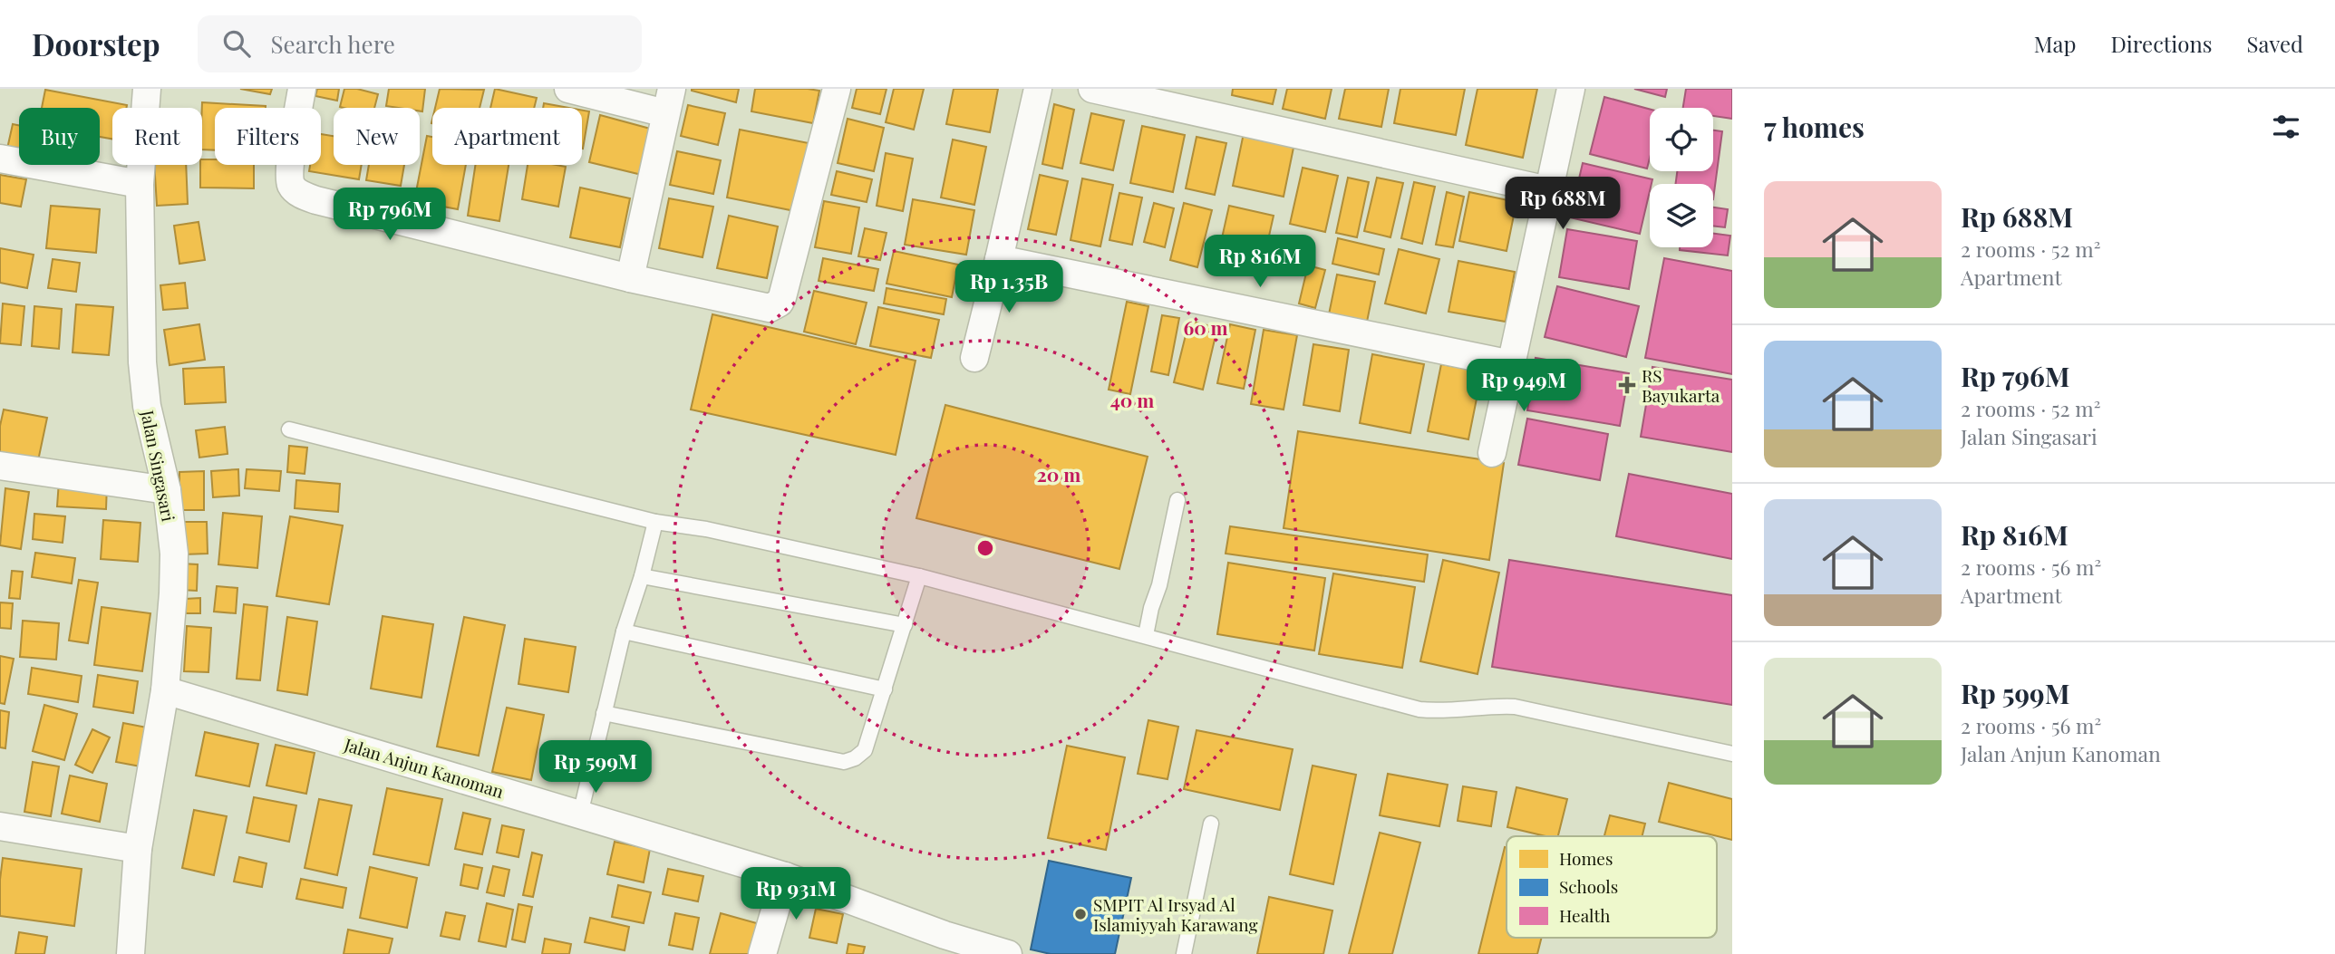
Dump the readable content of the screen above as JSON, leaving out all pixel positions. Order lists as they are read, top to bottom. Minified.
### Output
{"streets":{"street":["Jalan Singasari","Jalan Anjun Kanoman"]},"crossings":[["Jalan Singasari","Jalan Anjun Kanoman"]],"places":{"health":["RS Bayukarta"],"other":["SMPIT Al Irsyad Al Islamiyyah Karawang"]},"legend":["Homes","Schools","Health"],"page":{"header":"Doorstep","search":"Search here","nav":["Map","Directions","Saved"],"heading":"7 homes","chip":["Buy","Rent","Filters","New","Apartment"],"list":[{"name":"Rp 688M","note":"2 rooms · 52 m² · Apartment"},{"name":"Rp 796M","note":"2 rooms · 52 m² · Jalan Singasari"},{"name":"Rp 816M","note":"2 rooms · 56 m² · Apartment"},{"name":"Rp 599M","note":"2 rooms · 56 m² · Jalan Anjun Kanoman"}],"price":["Rp 688M","Rp 796M","Rp 816M","Rp 1.35B","Rp 949M","Rp 599M","Rp 931M"]},"rings":["60 m","40 m","20 m"]}
